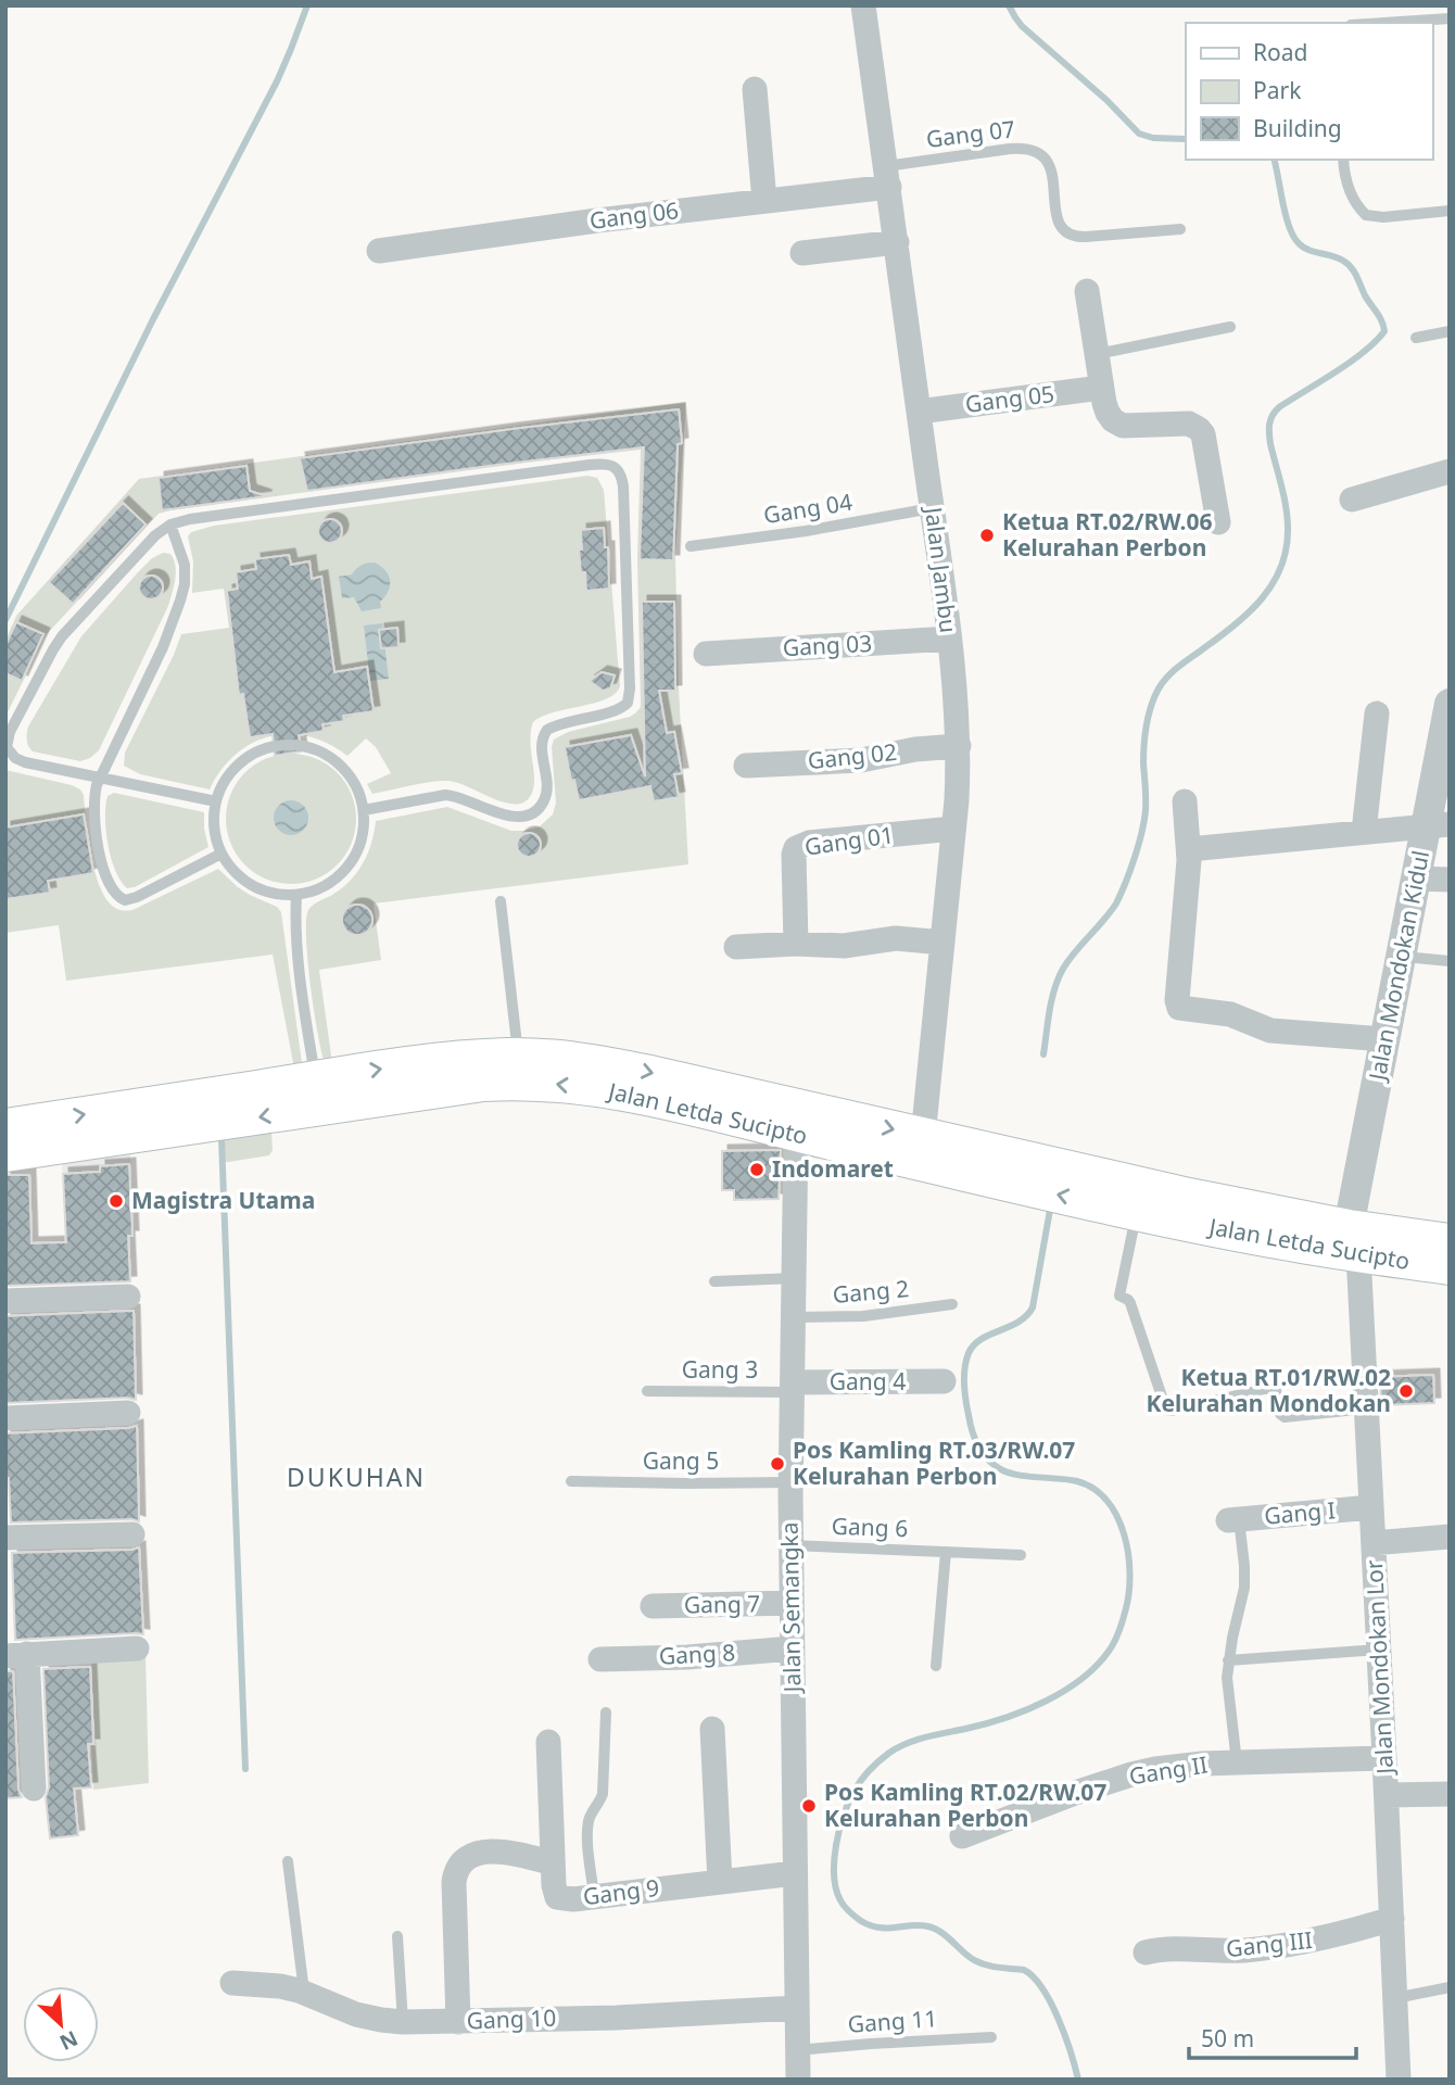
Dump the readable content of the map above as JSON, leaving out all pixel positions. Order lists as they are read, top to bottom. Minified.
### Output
{"streets":{"main road":["Jalan Letda Sucipto"],"street":["Gang 06","Gang 05","Jalan Jambu","Gang 03","Gang 02","Gang 01","Jalan Mondokan Kidul","Gang 4","Gang I","Gang 7","Jalan Semangka","Gang 8","Jalan Mondokan Lor","Gang II","Gang 9","Gang III","Gang 10"],"lane":["Gang 07","Gang 04","Gang 2","Gang 3","Gang 5","Gang 6","Gang 11"]},"crossings":[["Gang 07","Gang 06"],["Gang 07","Jalan Jambu"],["Gang 06","Jalan Jambu"],["Gang 05","Jalan Jambu"],["Gang 04","Jalan Jambu"],["Jalan Jambu","Gang 03"],["Jalan Jambu","Gang 02"],["Jalan Jambu","Gang 01"],["Jalan Jambu","Jalan Letda Sucipto"],["Jalan Mondokan Kidul","Jalan Letda Sucipto"],["Jalan Mondokan Kidul","Jalan Mondokan Lor"],["Jalan Letda Sucipto","Jalan Semangka"],["Jalan Letda Sucipto","Jalan Mondokan Lor"],["Gang 2","Jalan Semangka"],["Gang 3","Gang 4"],["Gang 3","Jalan Semangka"],["Gang 4","Jalan Semangka"],["Gang 5","Jalan Semangka"],["Gang I","Jalan Mondokan Lor"],["Gang 6","Jalan Semangka"],["Gang 7","Jalan Semangka"],["Jalan Semangka","Gang 8"],["Jalan Semangka","Gang 9"],["Jalan Semangka","Gang 10"],["Jalan Semangka","Gang 11"],["Jalan Mondokan Lor","Gang II"],["Jalan Mondokan Lor","Gang III"]],"districts":["DUKUHAN"],"places":["Ketua RT.02/RW.06 Kelurahan Perbon","Indomaret","Magistra Utama","Ketua RT.01/RW.02 Kelurahan Mondokan","Pos Kamling RT.03/RW.07 Kelurahan Perbon","Pos Kamling RT.02/RW.07 Kelurahan Perbon"],"legend":["Road","Park","Building"],"scale_bar":"50 m","north":"bottom right"}
